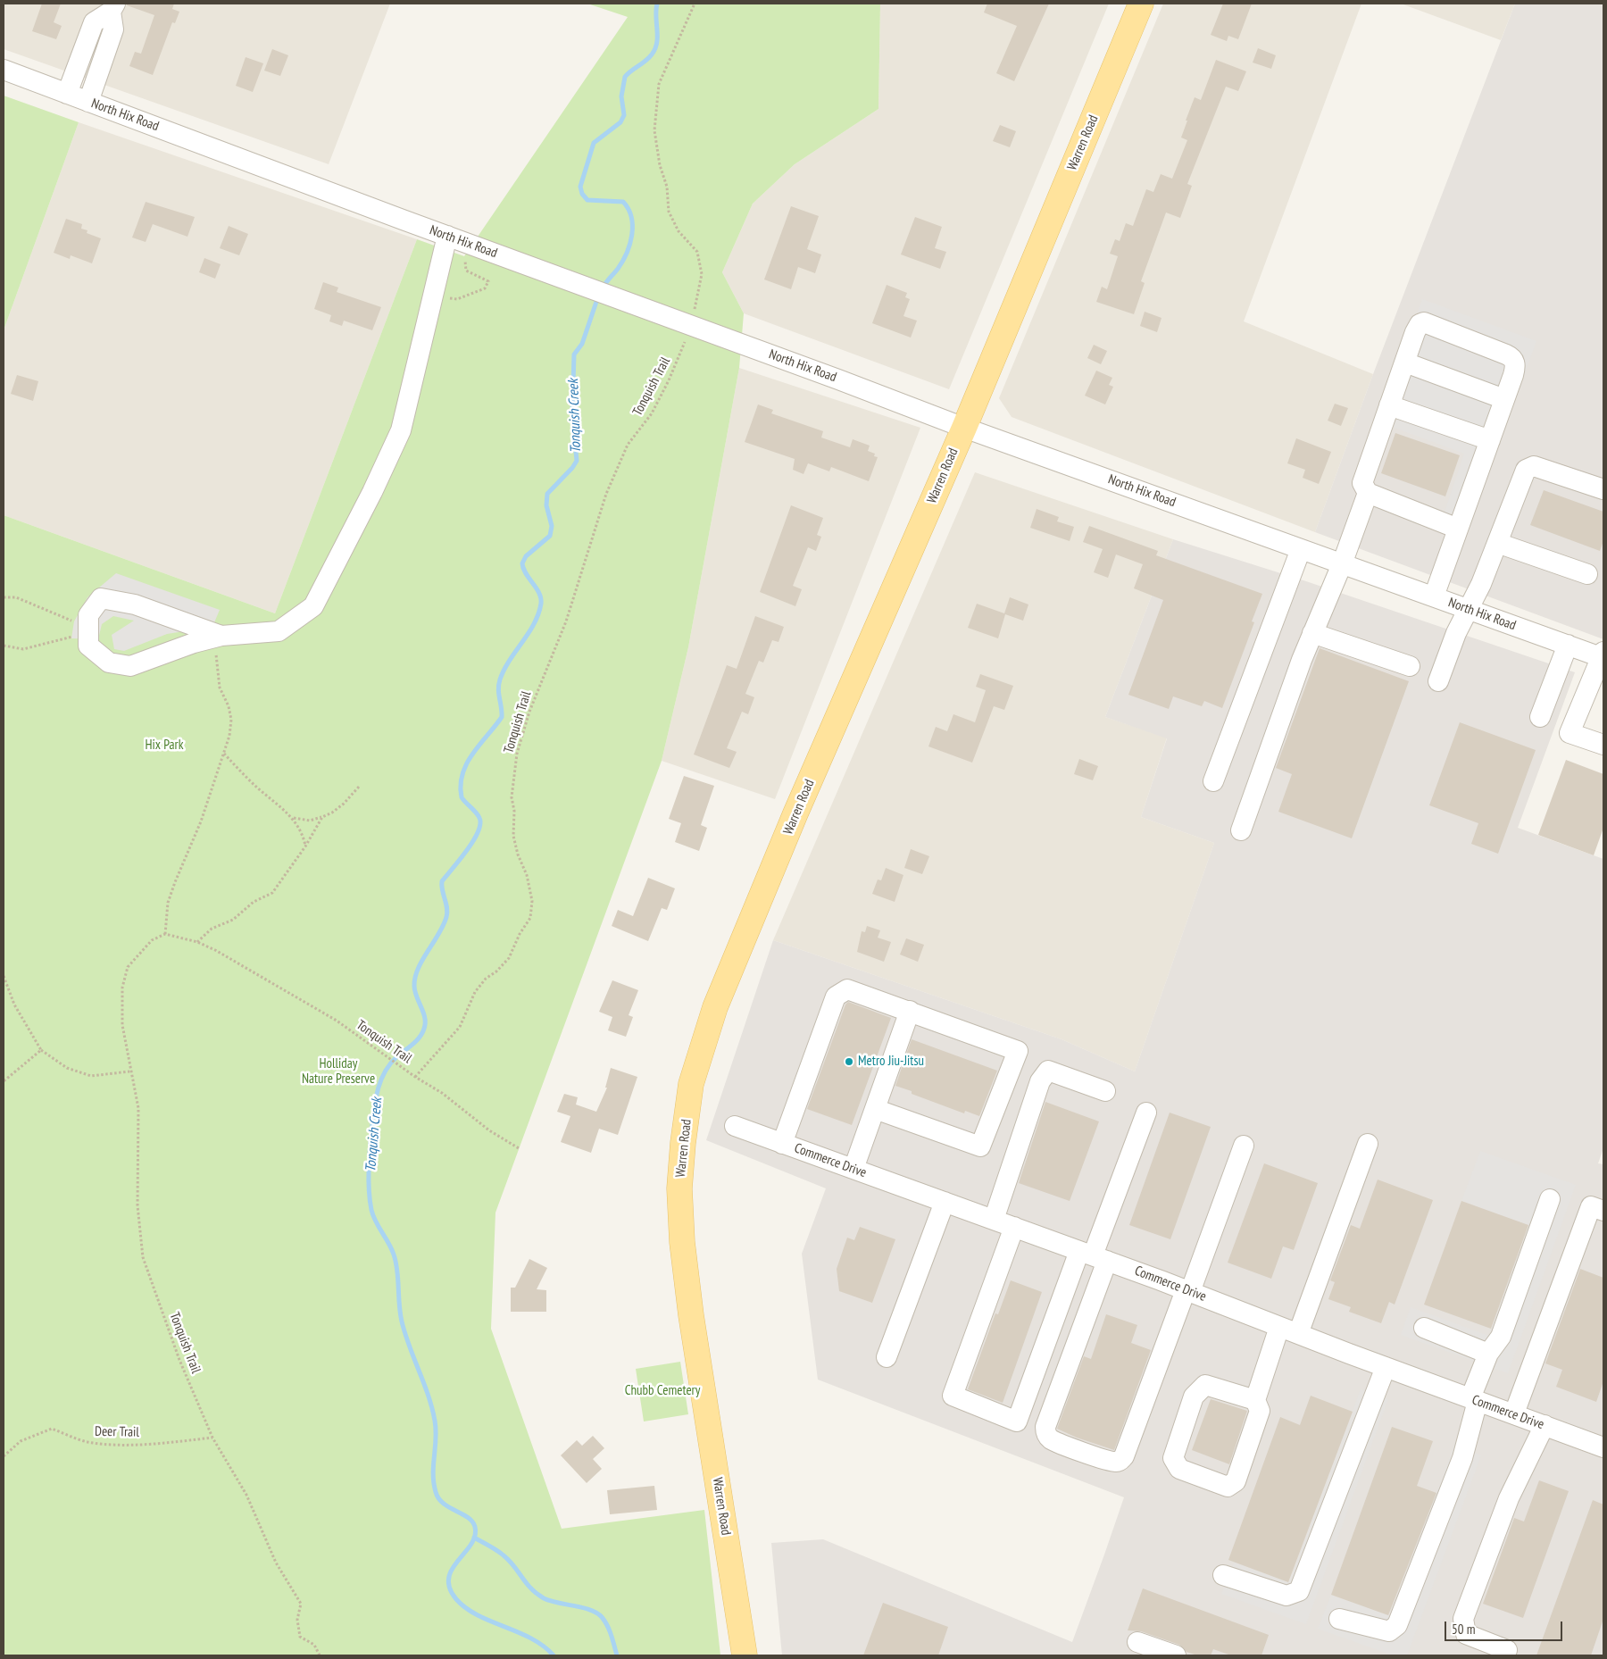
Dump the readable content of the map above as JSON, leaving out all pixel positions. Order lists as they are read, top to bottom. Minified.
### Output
{"streets":{"main road":["Warren Road"],"street":["North Hix Road","Commerce Drive"],"path":["Tonquish Trail","Deer Trail"]},"crossings":[["North Hix Road","Warren Road"],["North Hix Road","Tonquish Trail"],["Tonquish Trail","Deer Trail"]],"water":["Tonquish Creek"],"parks":["Hix Park","Holliday Nature Preserve","Chubb Cemetery"],"places":["Metro Jiu-Jitsu"],"scale_bar":"50 m"}
